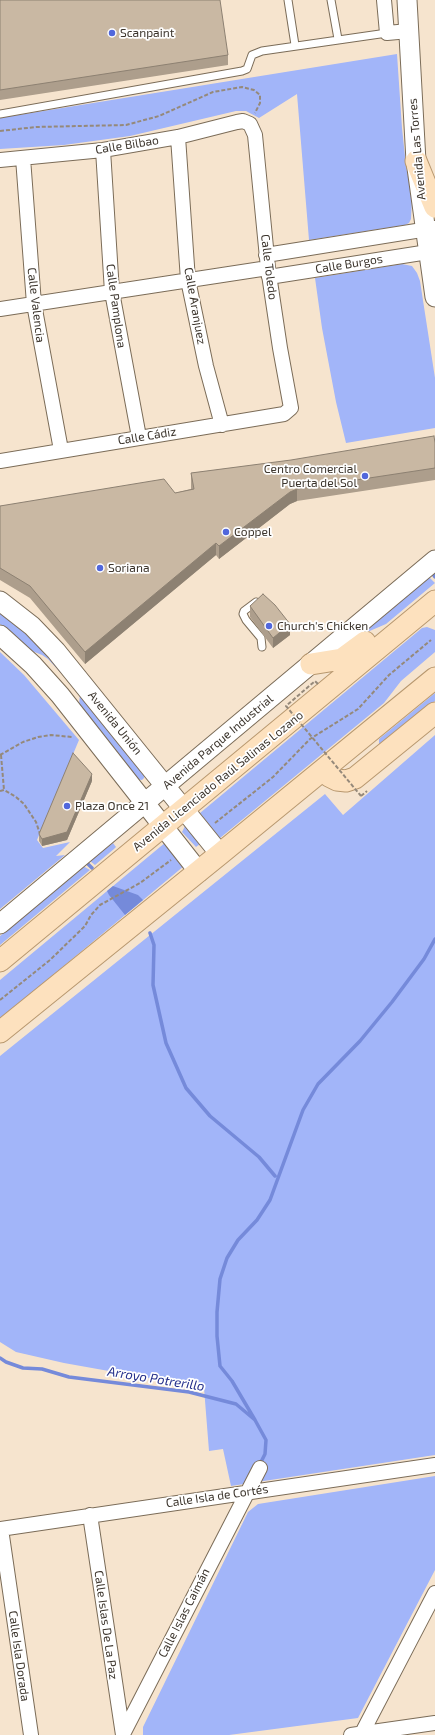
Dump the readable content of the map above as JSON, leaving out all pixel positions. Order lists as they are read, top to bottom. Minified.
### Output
{"streets":{"main road":["Avenida Licenciado Raúl Salinas Lozano"],"street":["Calle Bilbao","Avenida Las Torres","Calle Burgos","Calle Toledo","Calle Valencia","Calle Pamplona","Calle Aranjuez","Calle Cádiz","Avenida Unión","Avenida Parque Industrial","Calle Isla de Cortés","Calle Islas Caimán","Calle Islas De La Paz","Calle Isla Dorada"]},"crossings":[["Calle Bilbao","Calle Toledo"],["Calle Bilbao","Calle Valencia"],["Calle Bilbao","Calle Pamplona"],["Calle Bilbao","Calle Aranjuez"],["Avenida Las Torres","Calle Burgos"],["Calle Burgos","Calle Toledo"],["Calle Burgos","Calle Valencia"],["Calle Burgos","Calle Pamplona"],["Calle Burgos","Calle Aranjuez"],["Calle Toledo","Calle Cádiz"],["Calle Valencia","Calle Cádiz"],["Calle Pamplona","Calle Cádiz"],["Calle Aranjuez","Calle Cádiz"],["Avenida Unión","Avenida Parque Industrial"],["Avenida Unión","Avenida Licenciado Raúl Salinas Lozano"],["Calle Isla de Cortés","Calle Islas Caimán"],["Calle Isla de Cortés","Calle Islas De La Paz"],["Calle Isla de Cortés","Calle Isla Dorada"],["Calle Islas Caimán","Calle Islas De La Paz"]],"water":["Arroyo Potrerillo"],"places":["Scanpaint","Centro Comercial Puerta del Sol","Coppel","Soriana","Church's Chicken","Plaza Once 21"]}
